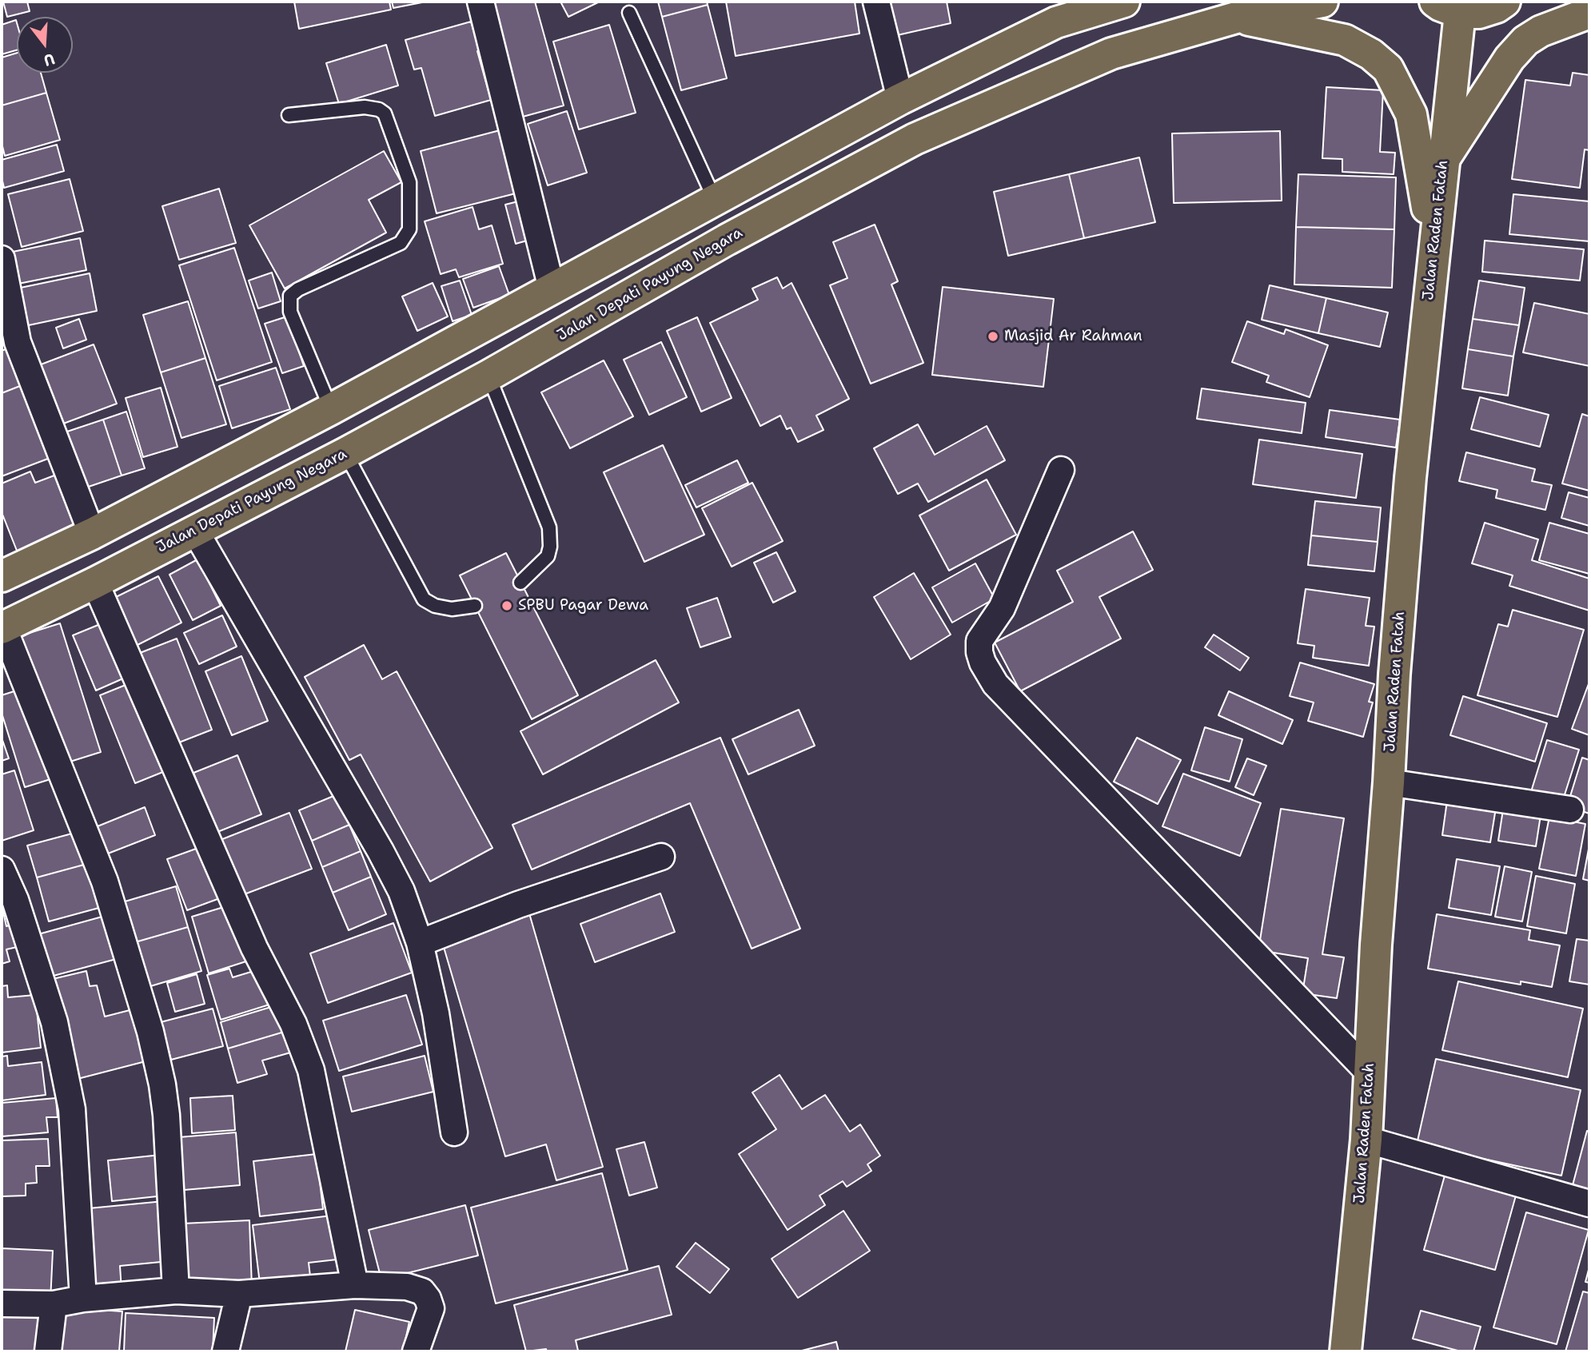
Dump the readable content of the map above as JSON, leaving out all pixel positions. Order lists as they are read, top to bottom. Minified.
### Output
{"streets":{"main road":["Jalan Raden Fatah","Jalan Depati Payung Negara"]},"places":["Masjid Ar Rahman","SPBU Pagar Dewa"],"north":"bottom"}
